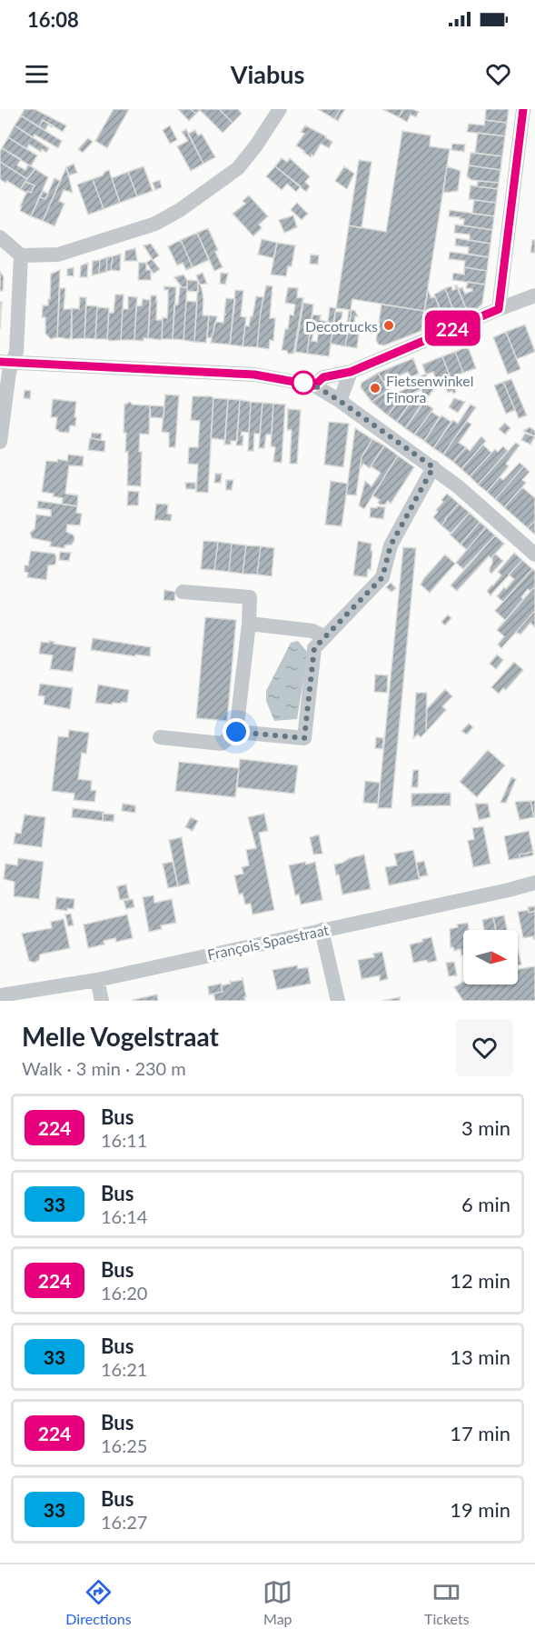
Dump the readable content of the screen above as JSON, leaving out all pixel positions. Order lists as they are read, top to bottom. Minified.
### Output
{"streets":{"street":["François Spaestraat"]},"places":["Decotrucks","Fietsenwinkel Finora"],"lines":["bus line 224"],"north":"right","page":{"status":"16:08","header":"Viabus","on_map":"224","heading":["Melle Vogelstraat","Walk · 3 min · 230 m"],"list":[{"mark":"224","name":"Bus","note":"16:11","value":"3 min"},{"mark":"33","name":"Bus","note":"16:14","value":"6 min"},{"mark":"224","name":"Bus","note":"16:20","value":"12 min"},{"mark":"33","name":"Bus","note":"16:21","value":"13 min"},{"mark":"224","name":"Bus","note":"16:25","value":"17 min"},{"mark":"33","name":"Bus","note":"16:27","value":"19 min"}],"tabs":["Directions","Map","Tickets"]}}
